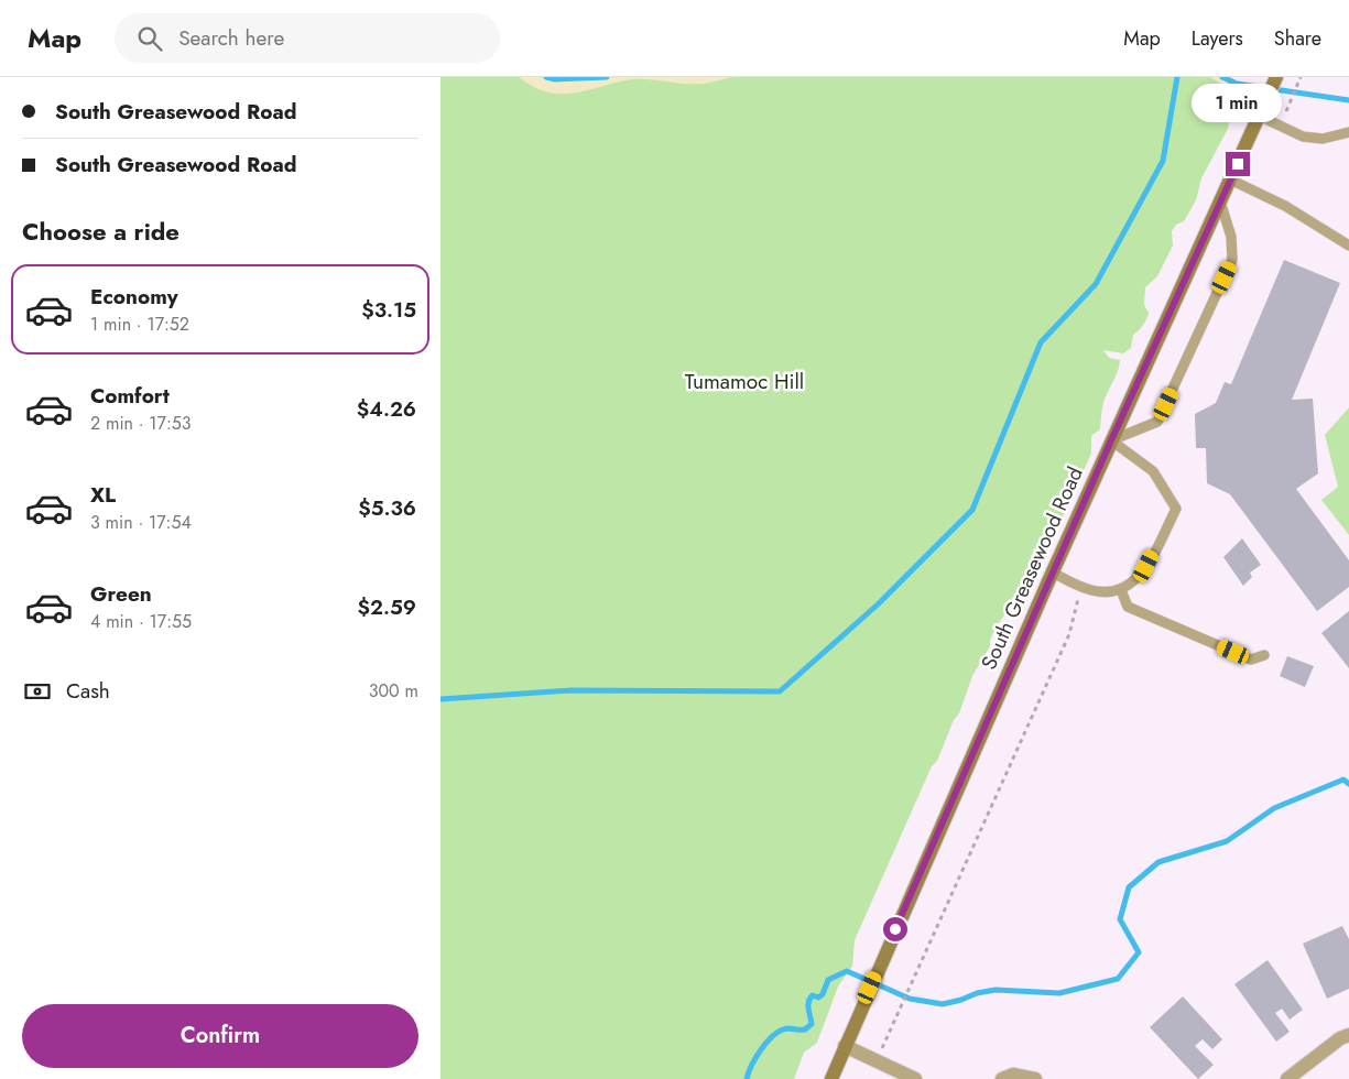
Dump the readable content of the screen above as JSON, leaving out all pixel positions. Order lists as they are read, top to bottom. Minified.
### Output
{"streets":{"main road":["South Greasewood Road"]},"parks":["Tumamoc Hill"],"page":{"header":"Map","search":"Search here","nav":["Map","Layers","Share"],"banner":["South Greasewood Road","South Greasewood Road"],"bubble":"1 min","heading":"Choose a ride","list":[{"name":"Economy","note":"1 min · 17:52","value":"$3.15"},{"name":"Comfort","note":"2 min · 17:53","value":"$4.26"},{"name":"XL","note":"3 min · 17:54","value":"$5.36"},{"name":"Green","note":"4 min · 17:55","value":"$2.59"}],"pay":["Cash","300 m"],"buttons":"Confirm"}}
